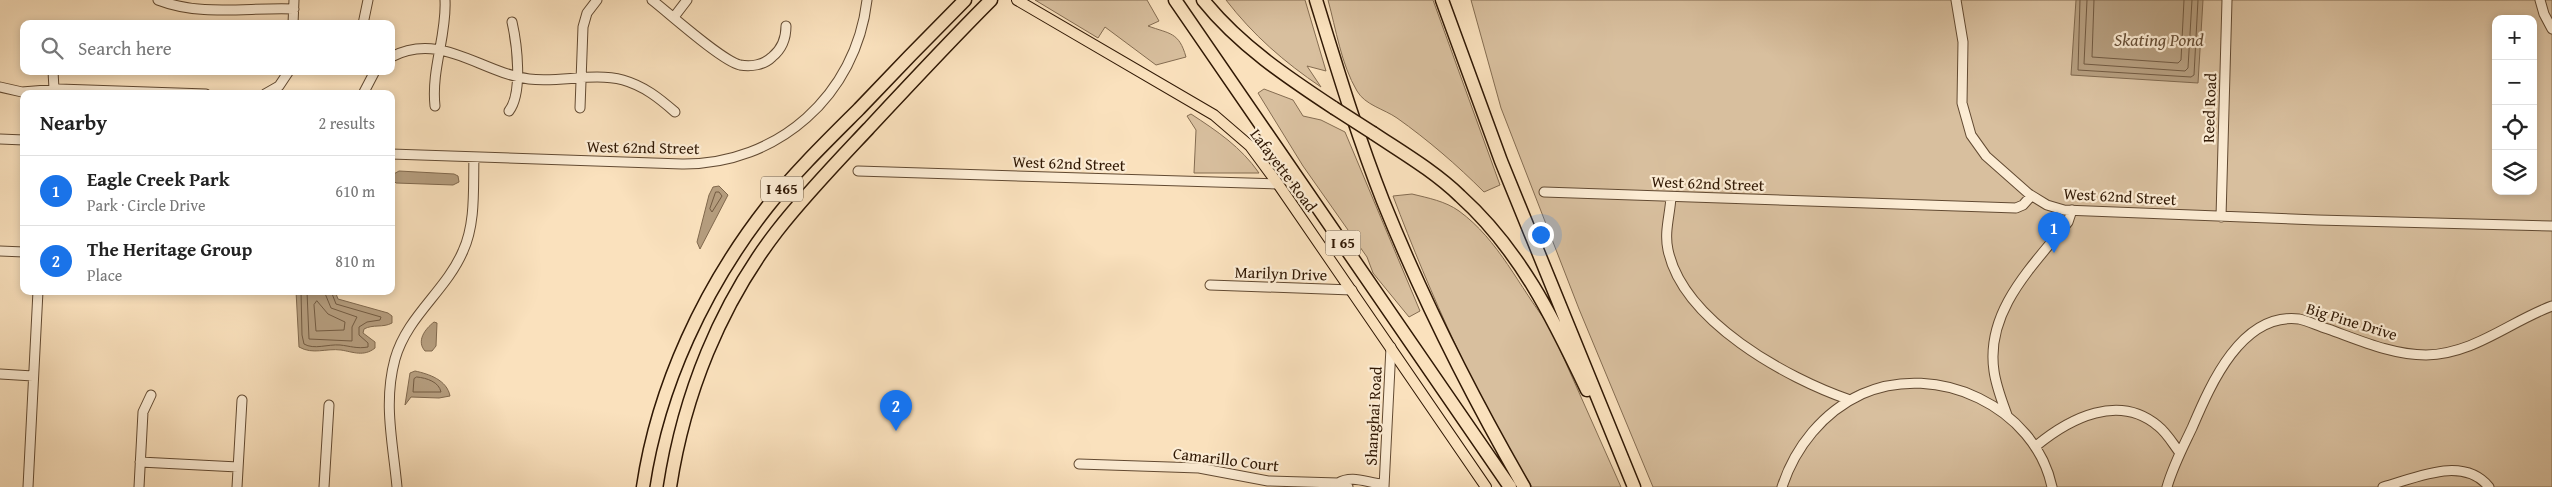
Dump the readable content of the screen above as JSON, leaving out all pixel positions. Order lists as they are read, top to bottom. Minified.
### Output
{"streets":{"highway":["I 465","I 65"],"main road":["Lafayette Road"],"street":["Reed Road","West 62nd Street","Marilyn Drive","Big Pine Drive","Shanghai Road","Camarillo Court"]},"crossings":[["Reed Road","West 62nd Street"],["West 62nd Street","Lafayette Road"],["Lafayette Road","Marilyn Drive"],["Lafayette Road","Shanghai Road"],["Shanghai Road","Camarillo Court"]],"water":["Skating Pond"],"page":{"map_buttons":["+","−"],"search":"Search here","heading":["Nearby","2 results"],"list":[{"mark":"1","name":"Eagle Creek Park","note":"Park · Circle Drive","value":"610 m"},{"mark":"2","name":"The Heritage Group","note":"Place","value":"810 m"}],"pins":["1","2"]}}
